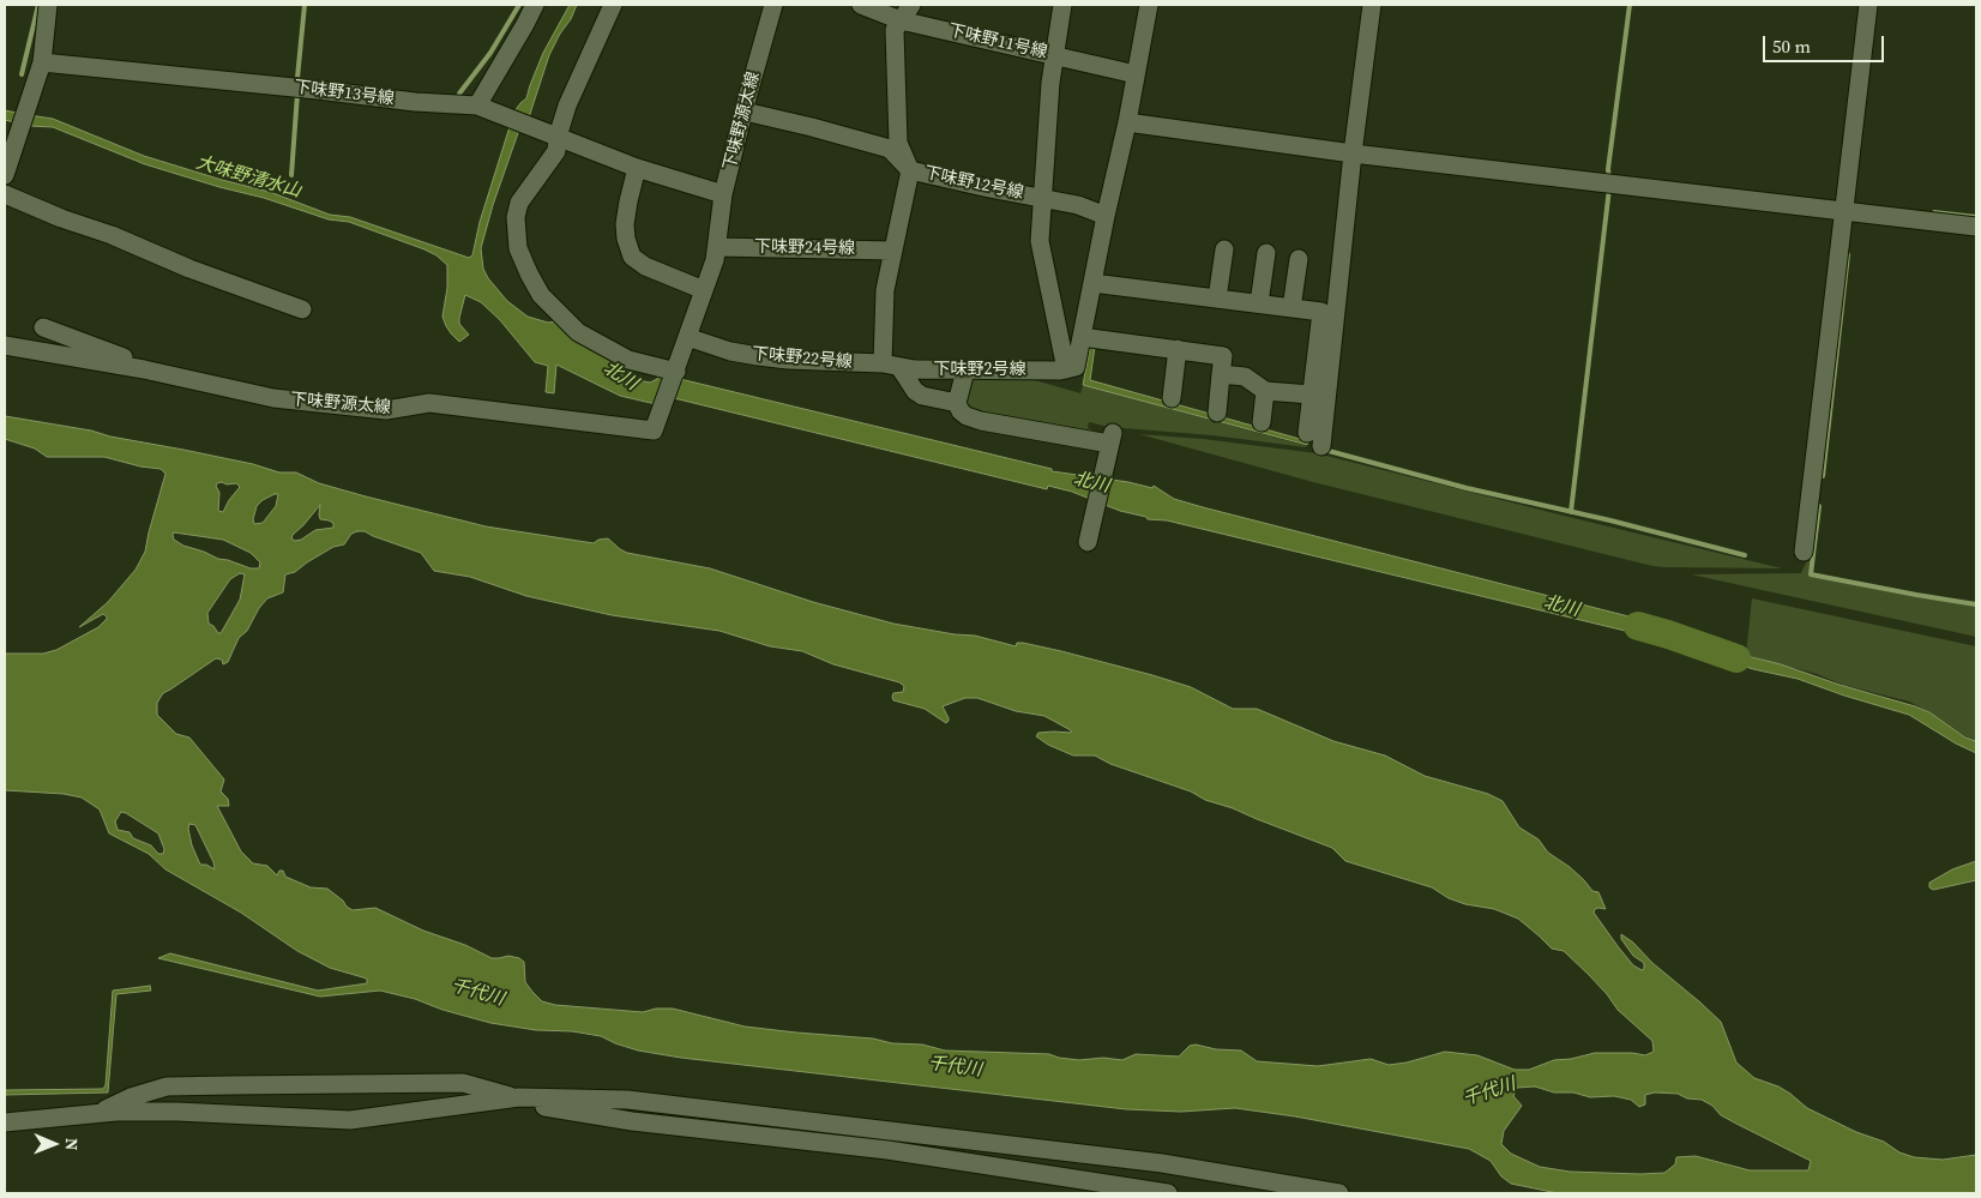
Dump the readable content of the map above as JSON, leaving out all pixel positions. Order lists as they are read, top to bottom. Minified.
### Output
{"streets":{"street":["下味野11号線","下味野13号線","下味野源太線","下味野12号線","下味野24号線","下味野22号線","下味野2号線"]},"crossings":[["下味野13号線","下味野源太線"],["下味野源太線","下味野12号線"],["下味野源太線","下味野24号線"],["下味野源太線","下味野22号線"],["下味野22号線","下味野2号線"]],"water":["大味野清水山","北川","千代川"],"scale_bar":"50 m","north":"right"}
